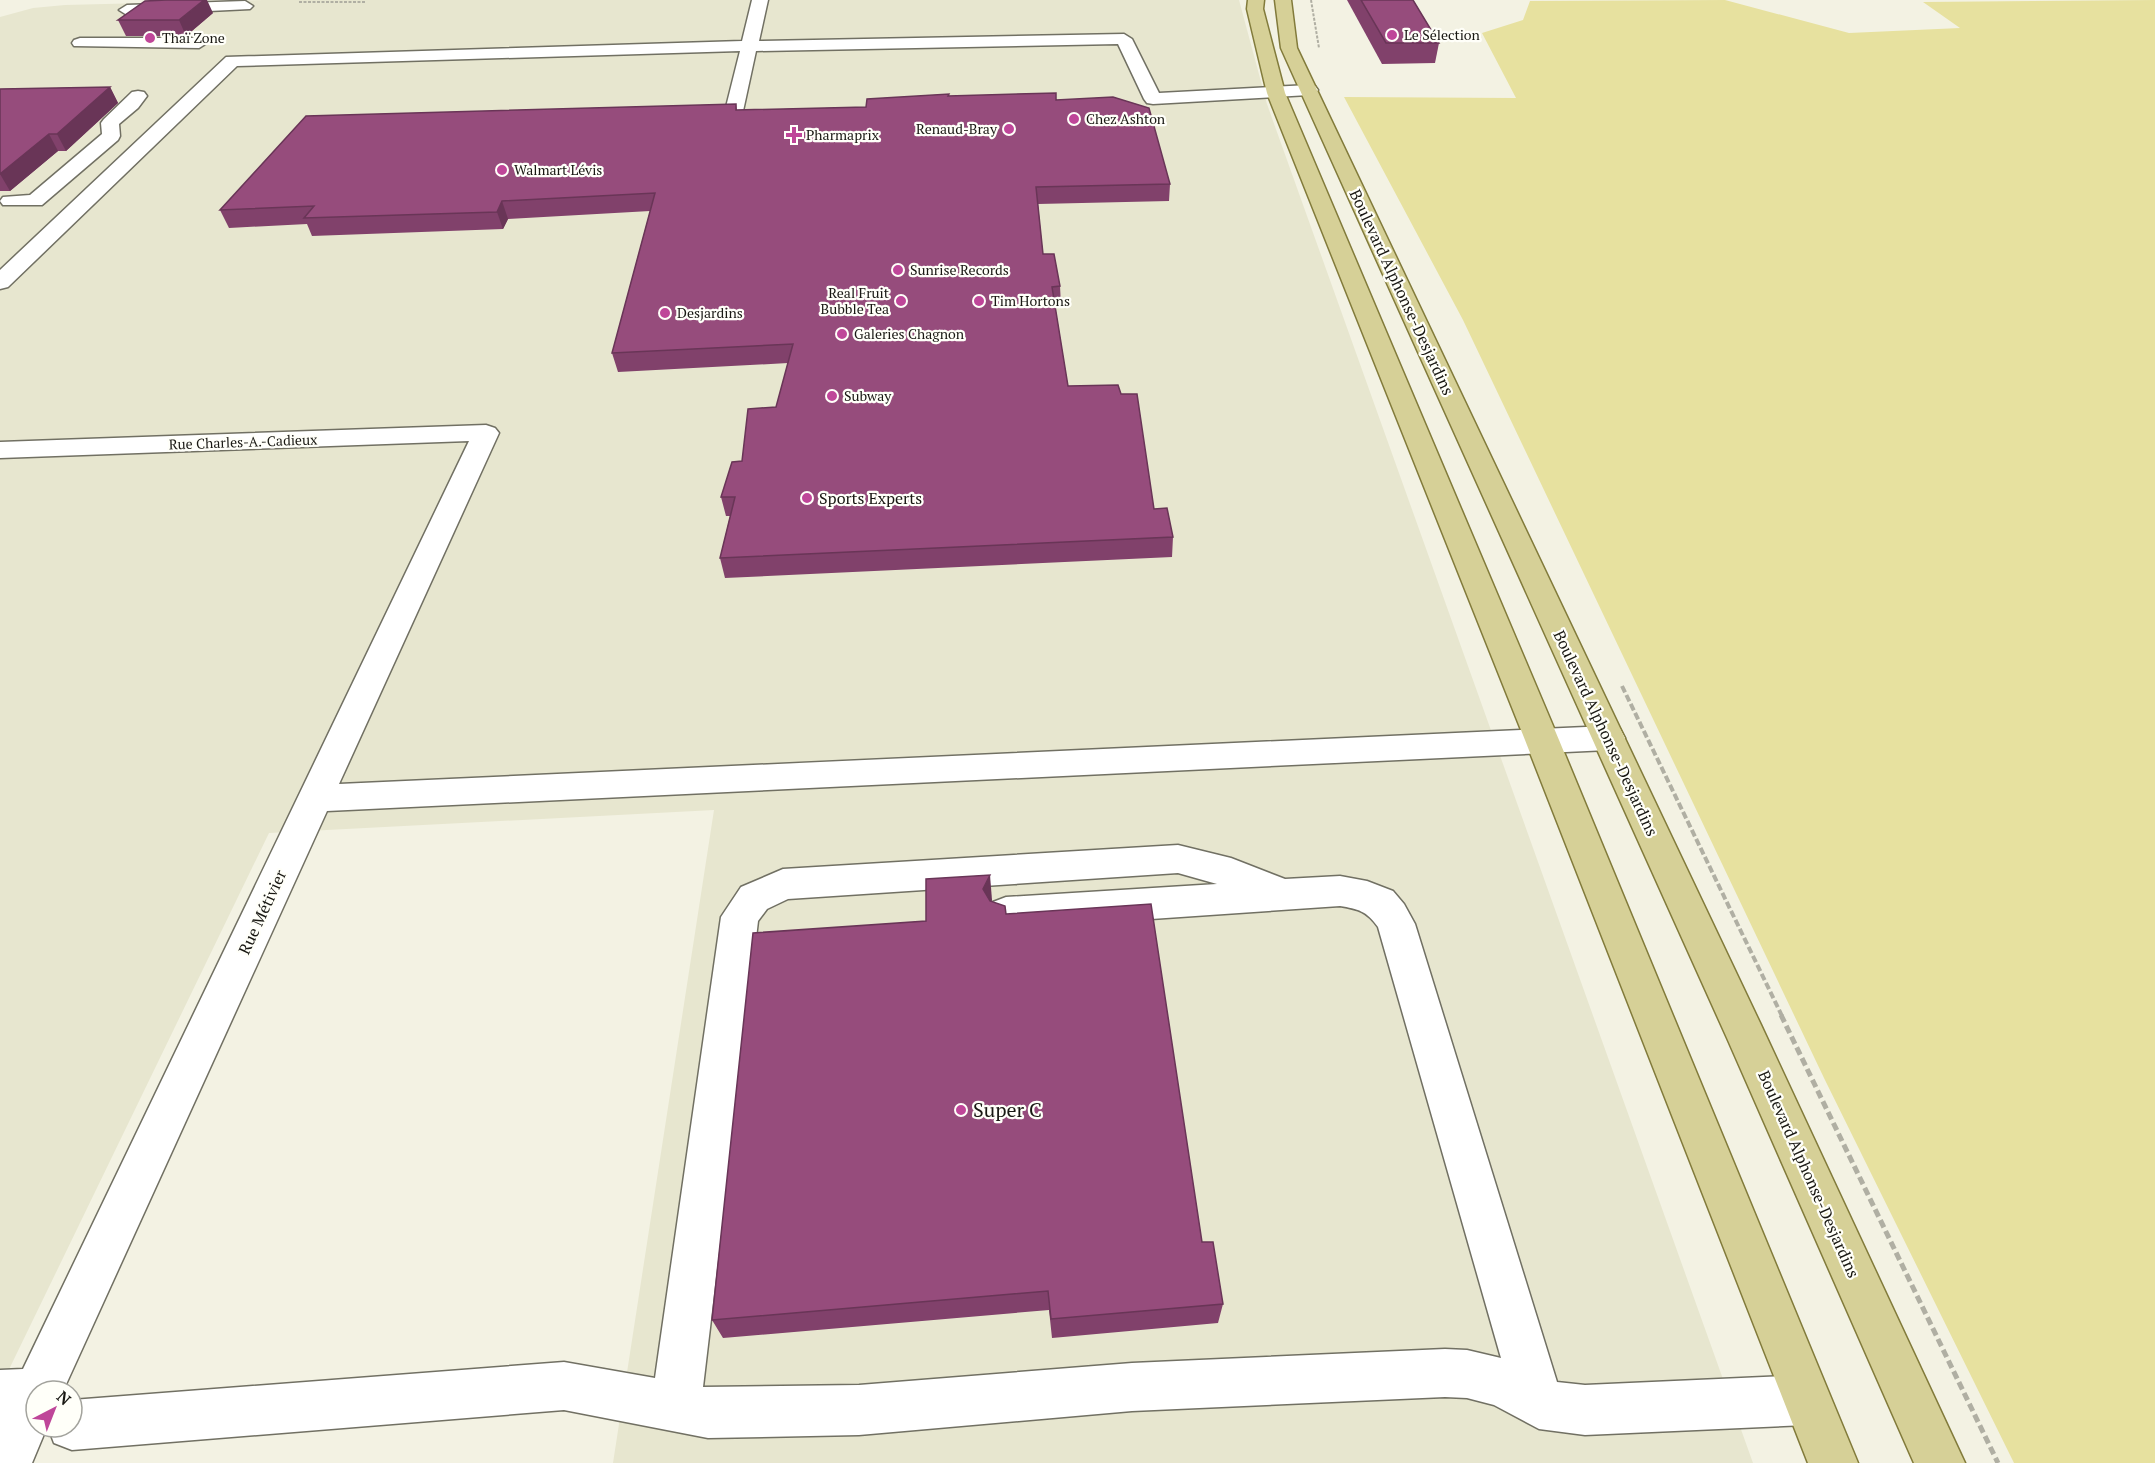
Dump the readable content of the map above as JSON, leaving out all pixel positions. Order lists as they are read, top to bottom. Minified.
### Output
{"streets":{"main road":["Boulevard Alphonse-Desjardins"],"street":["Rue Charles-A.-Cadieux","Rue Métivier"]},"crossings":[["Rue Charles-A.-Cadieux","Rue Métivier"]],"places":{"other":["Le Sélection","Thaï Zone","Chez Ashton","Renaud-Bray","Walmart Lévis","Sunrise Records","Real Fruit Bubble Tea","Tim Hortons","Desjardins","Galeries Chagnon","Subway","Sports Experts","Super C"],"health":["Pharmaprix"]},"north":"top right"}
